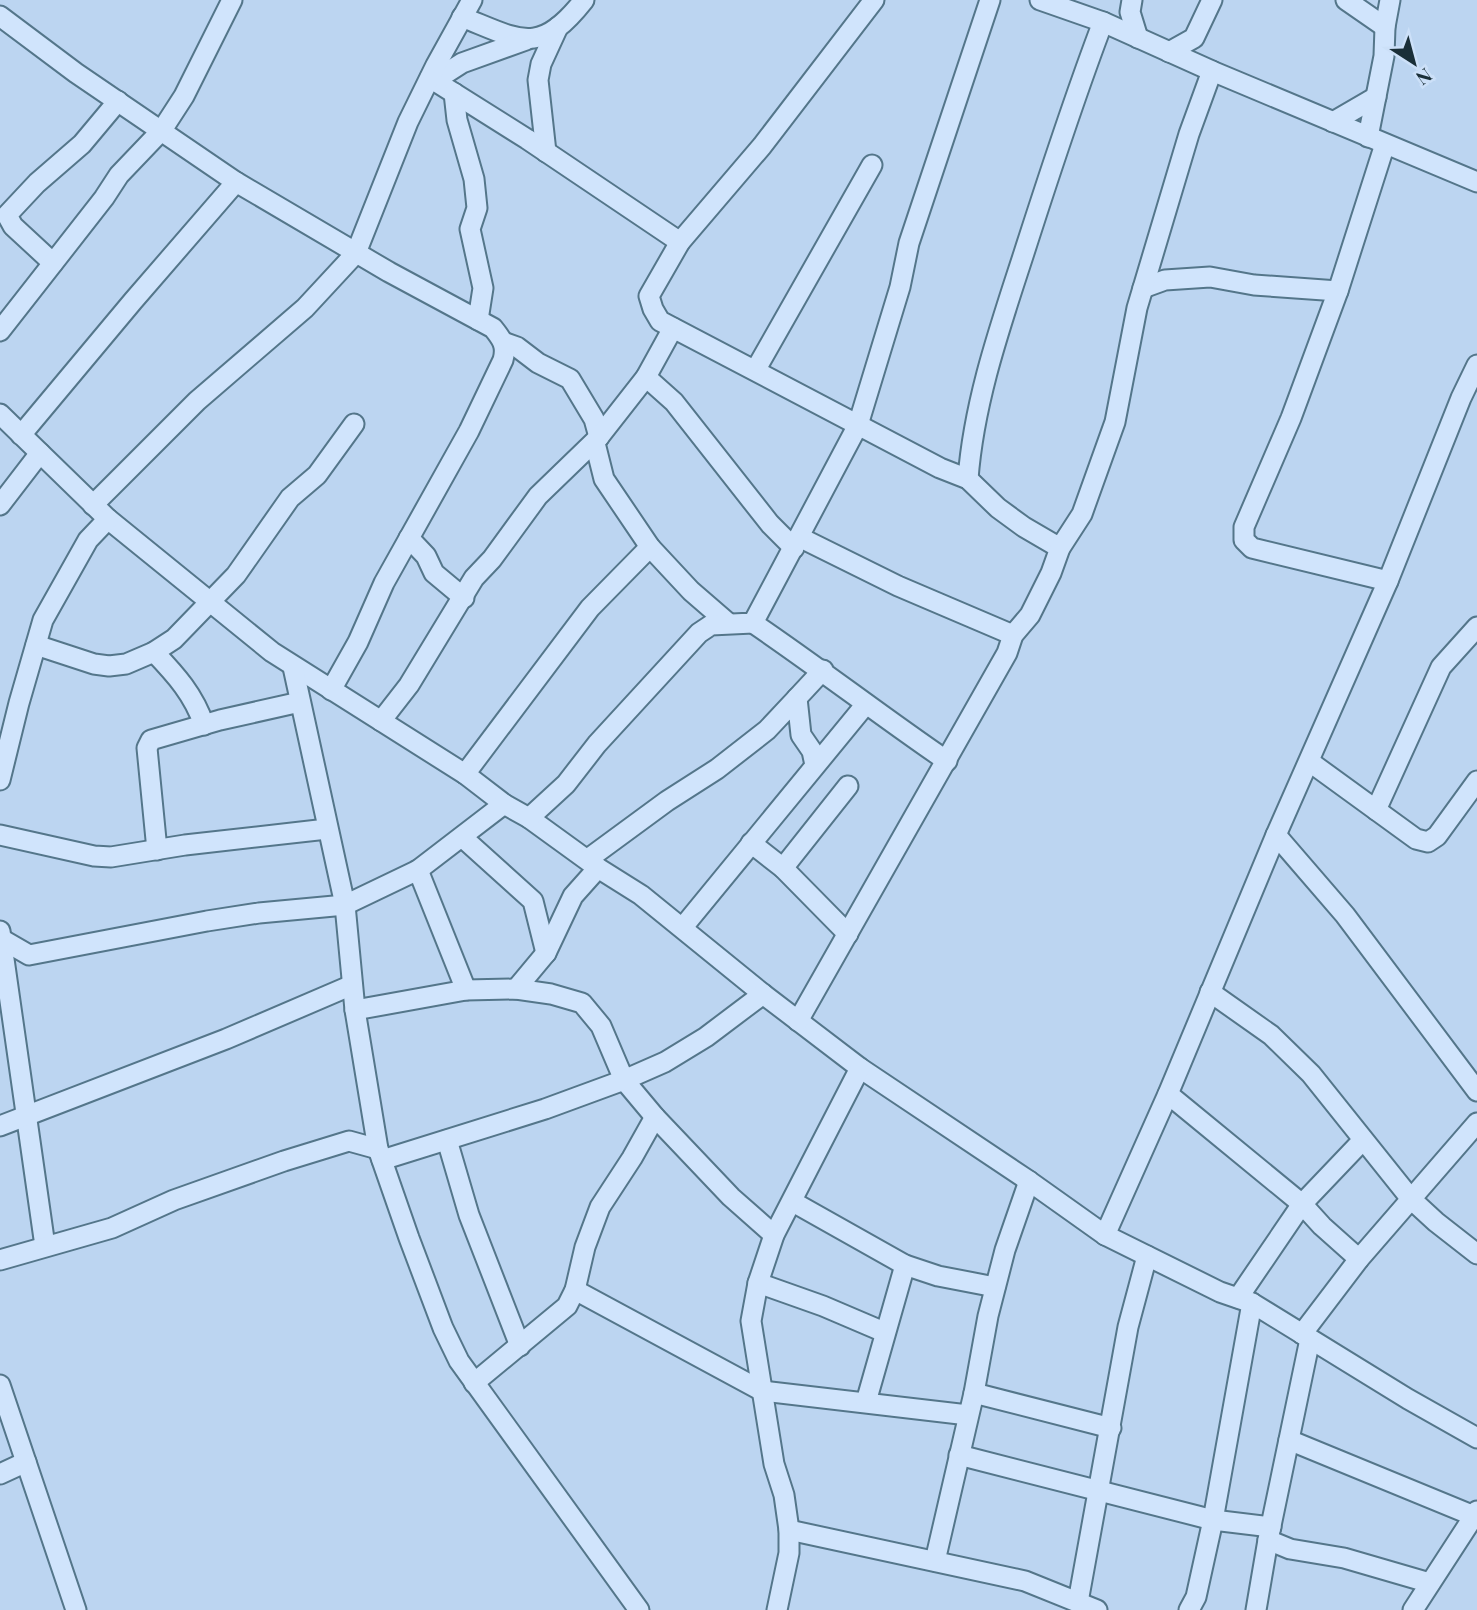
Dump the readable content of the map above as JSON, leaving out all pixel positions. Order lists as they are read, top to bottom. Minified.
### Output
{"north":"bottom right"}
